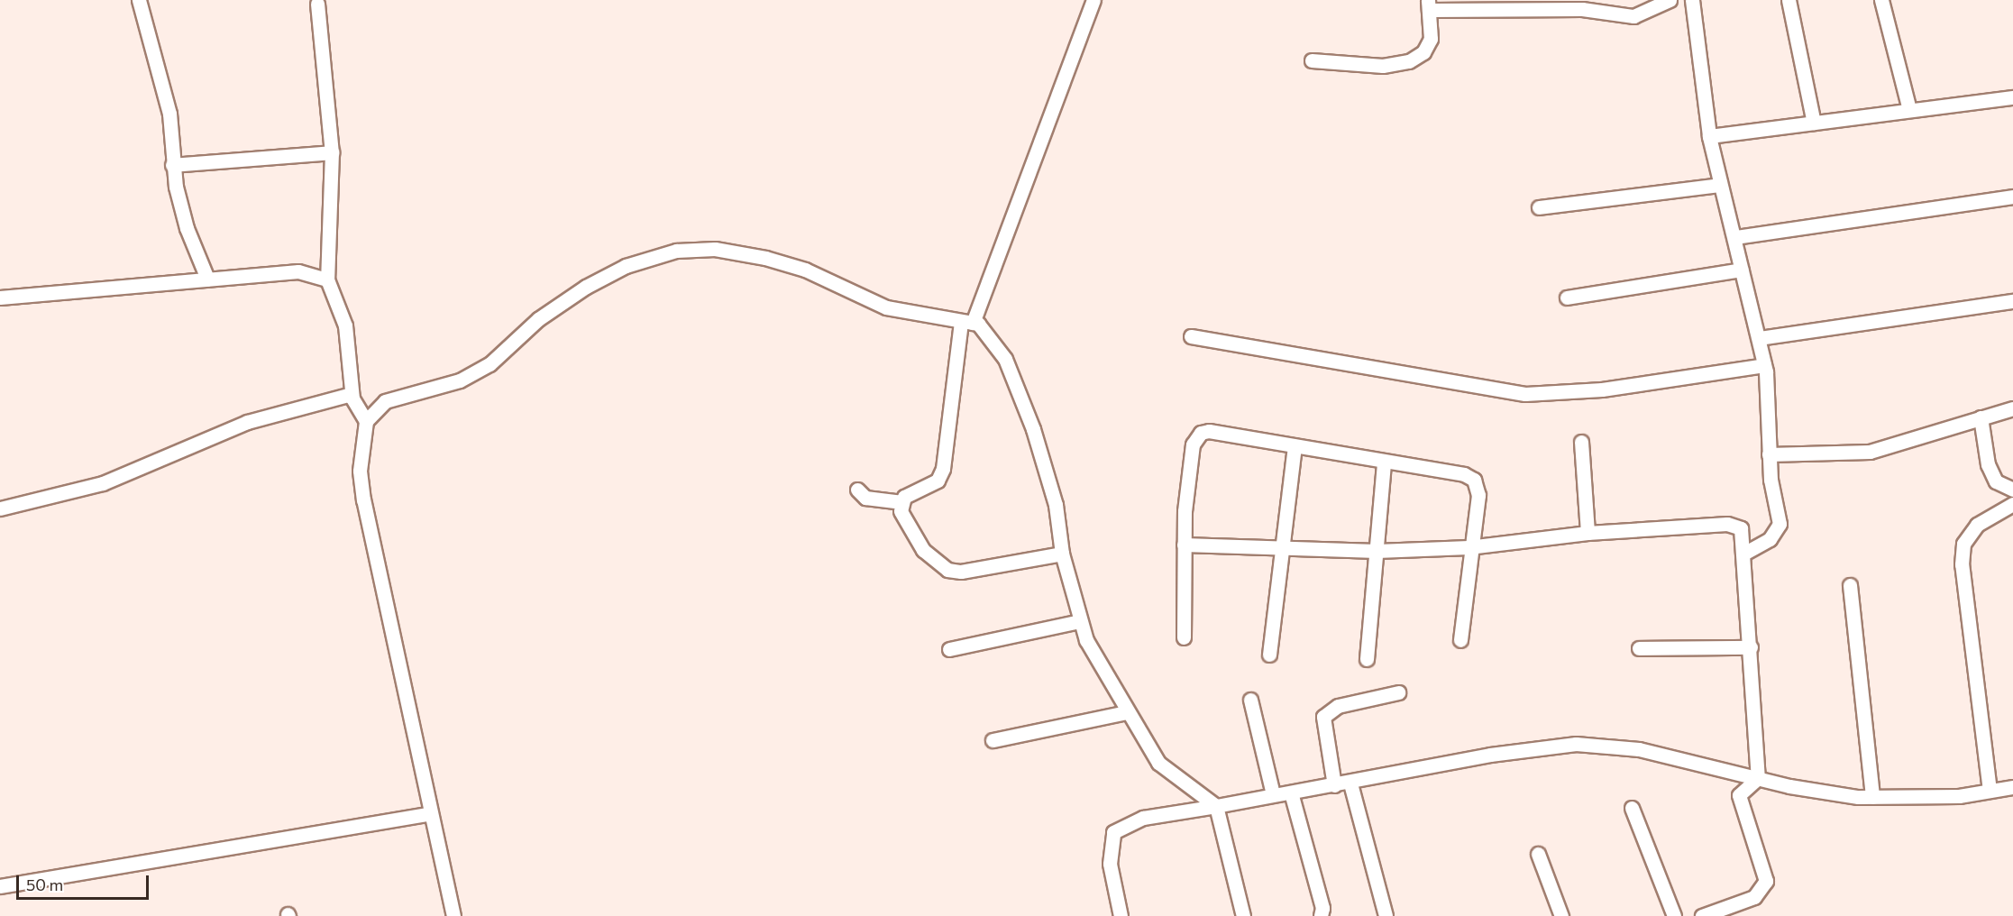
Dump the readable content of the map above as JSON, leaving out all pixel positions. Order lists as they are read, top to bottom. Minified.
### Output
{"scale_bar":"50 m"}
